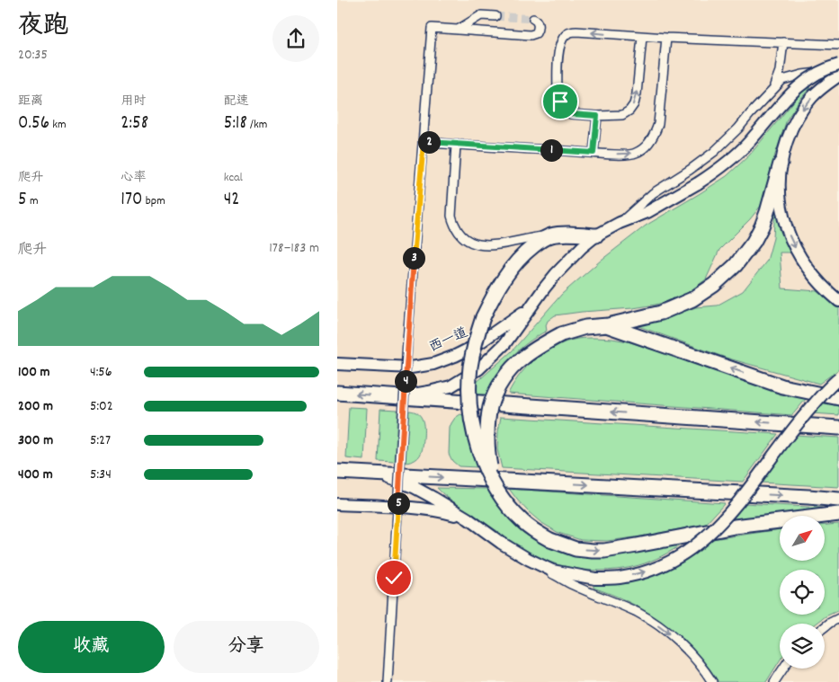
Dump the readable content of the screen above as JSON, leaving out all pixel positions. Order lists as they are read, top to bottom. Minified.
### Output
{"streets":{"main road":["西一道"]},"north":"top right","page":{"heading":["夜跑","20:35"],"stats":[["距离","0.56 km"],["用时","2:58"],["配速","5:18 /km"],["爬升","5 m"],["心率","170 bpm"],["kcal","42"]],"pins":["2","1","3","4","5"],"chart":["爬升","178–183 m"],"list":[{"name":"100 m","note":"4:56"},{"name":"200 m","note":"5:02"},{"name":"300 m","note":"5:27"},{"name":"400 m","note":"5:34"}],"buttons":["收藏","分享"]}}
